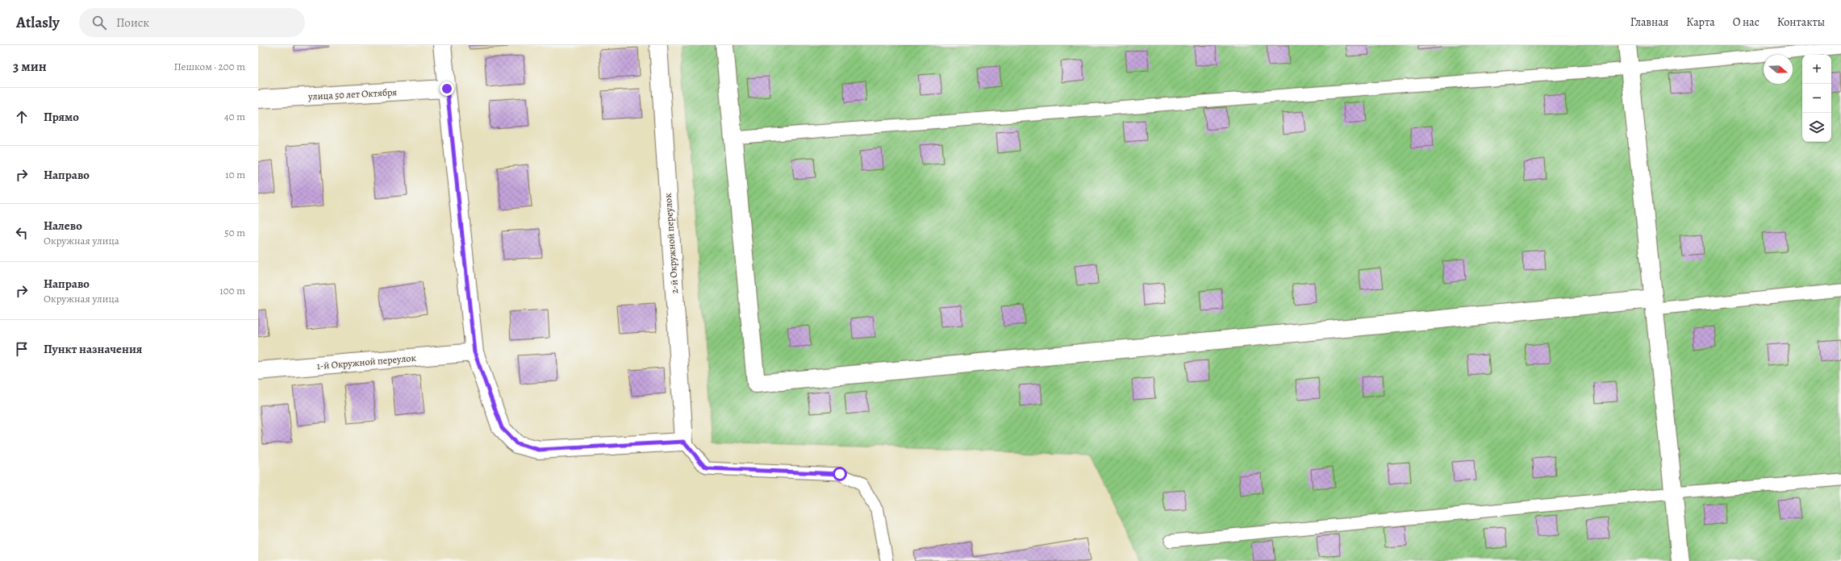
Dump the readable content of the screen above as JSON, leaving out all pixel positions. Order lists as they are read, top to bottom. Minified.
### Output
{"streets":{"street":["улица 50 лет Октября","2-й Окружной переулок","1-й Окружной переулок"]},"north":"right","page":{"header":"Atlasly","search":"Поиск","nav":["Главная","Карта","О нас","Контакты"],"heading":["3 мин","Пешком · 200 m"],"map_buttons":["+","−"],"list":[["Прямо","40 m"],["Направо","10 m"],["Налево","Окружная улица","50 m"],["Направо","Окружная улица","100 m"],"Пункт назначения"]}}
